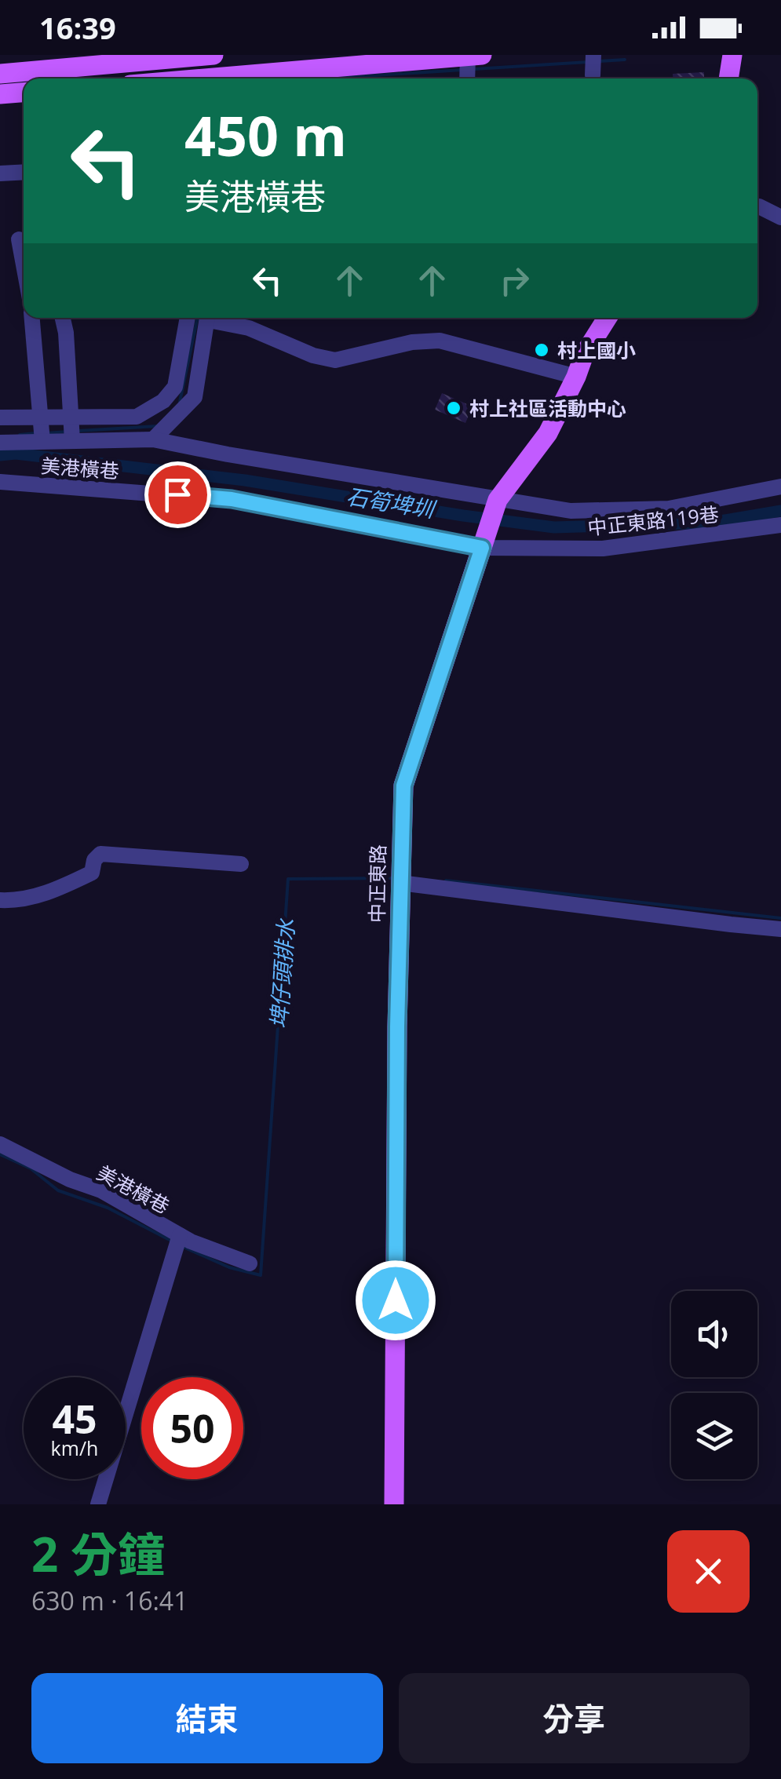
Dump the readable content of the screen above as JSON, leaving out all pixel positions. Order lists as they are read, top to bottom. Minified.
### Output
{"streets":{"main road":["中正東路"],"street":["美港橫巷","中正東路119巷"]},"crossings":[["美港橫巷","中正東路119巷"],["美港橫巷","中正東路"],["中正東路119巷","中正東路"]],"water":["石筍埤圳","埤仔頭排水"],"places":["村上國小","村上社區活動中心"],"page":{"status":"16:39","turn":["450 m","美港橫巷"],"speed":"45 km/h","limit":"50","heading":["2 分鐘","630 m · 16:41"],"buttons":["結束","分享"]}}
